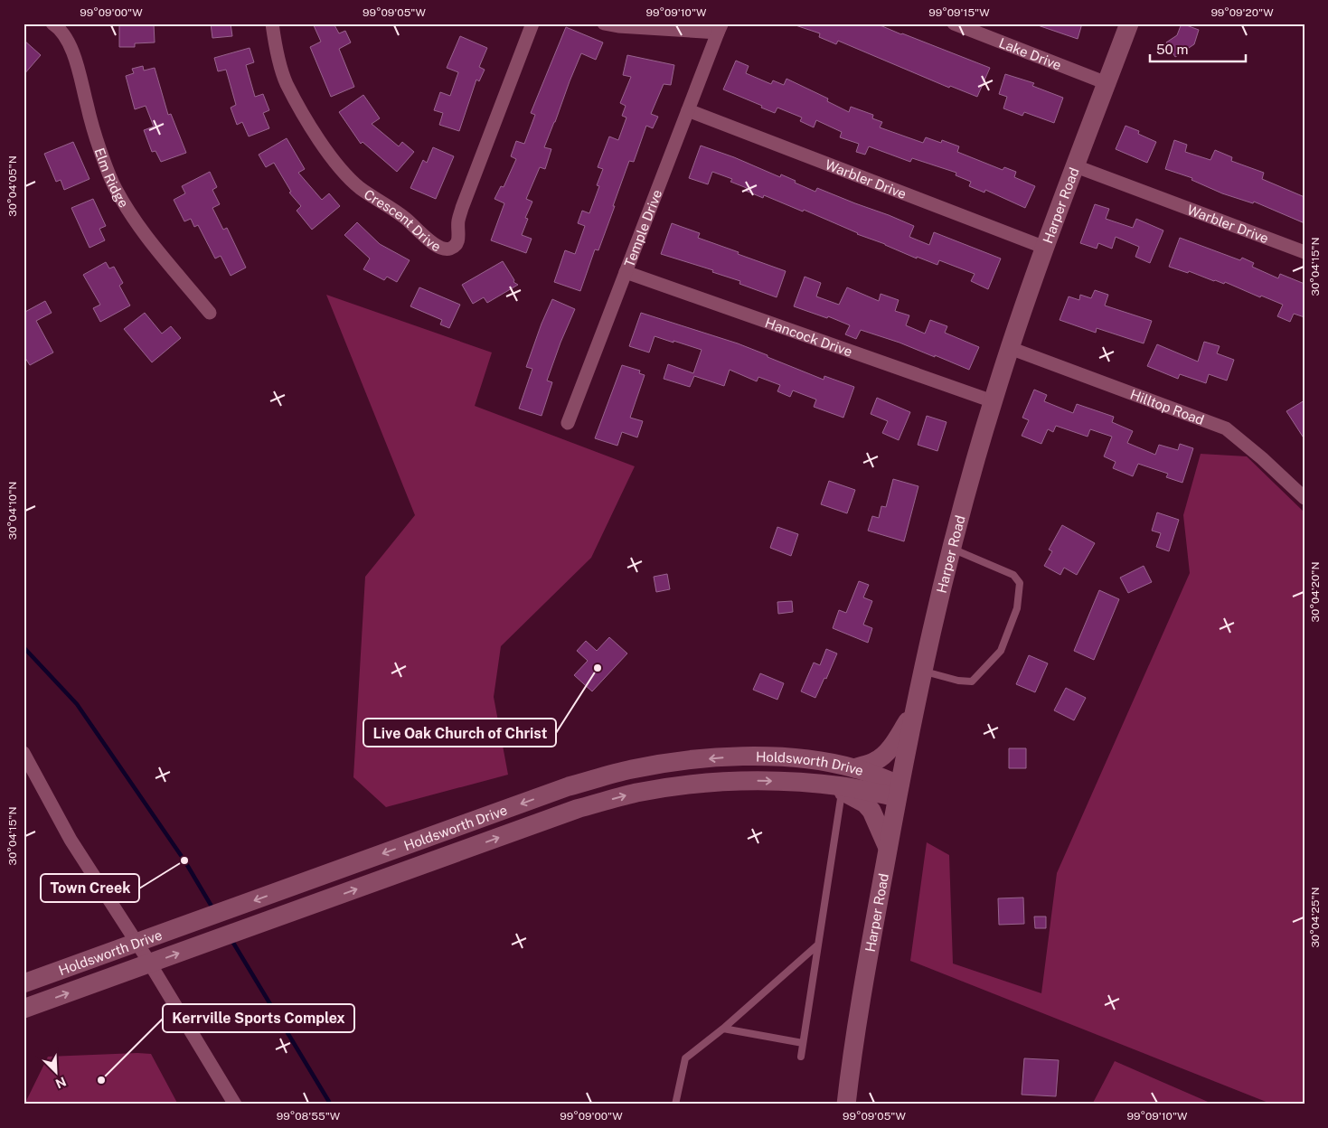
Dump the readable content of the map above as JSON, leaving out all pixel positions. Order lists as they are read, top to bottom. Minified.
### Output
{"streets":{"main road":["Harper Road","Holdsworth Drive"],"street":["Lake Drive","Elm Ridge","Warbler Drive","Crescent Drive","Temple Drive","Hancock Drive","Hilltop Road"]},"crossings":[["Lake Drive","Harper Road"],["Warbler Drive","Harper Road"],["Warbler Drive","Temple Drive"],["Harper Road","Hancock Drive"],["Harper Road","Hilltop Road"],["Harper Road","Holdsworth Drive"],["Temple Drive","Hancock Drive"]],"places":["Live Oak Church of Christ","Town Creek","Kerrville Sports Complex"],"scale_bar":"50 m","north":"bottom right","coordinates":["99°09'00\"W","99°09'05\"W","99°09'10\"W","99°09'15\"W","99°09'20\"W","30°04'05\"N","30°04'15\"N","30°04'10\"N","30°04'20\"N","30°04'25\"N","99°08'55\"W"]}
